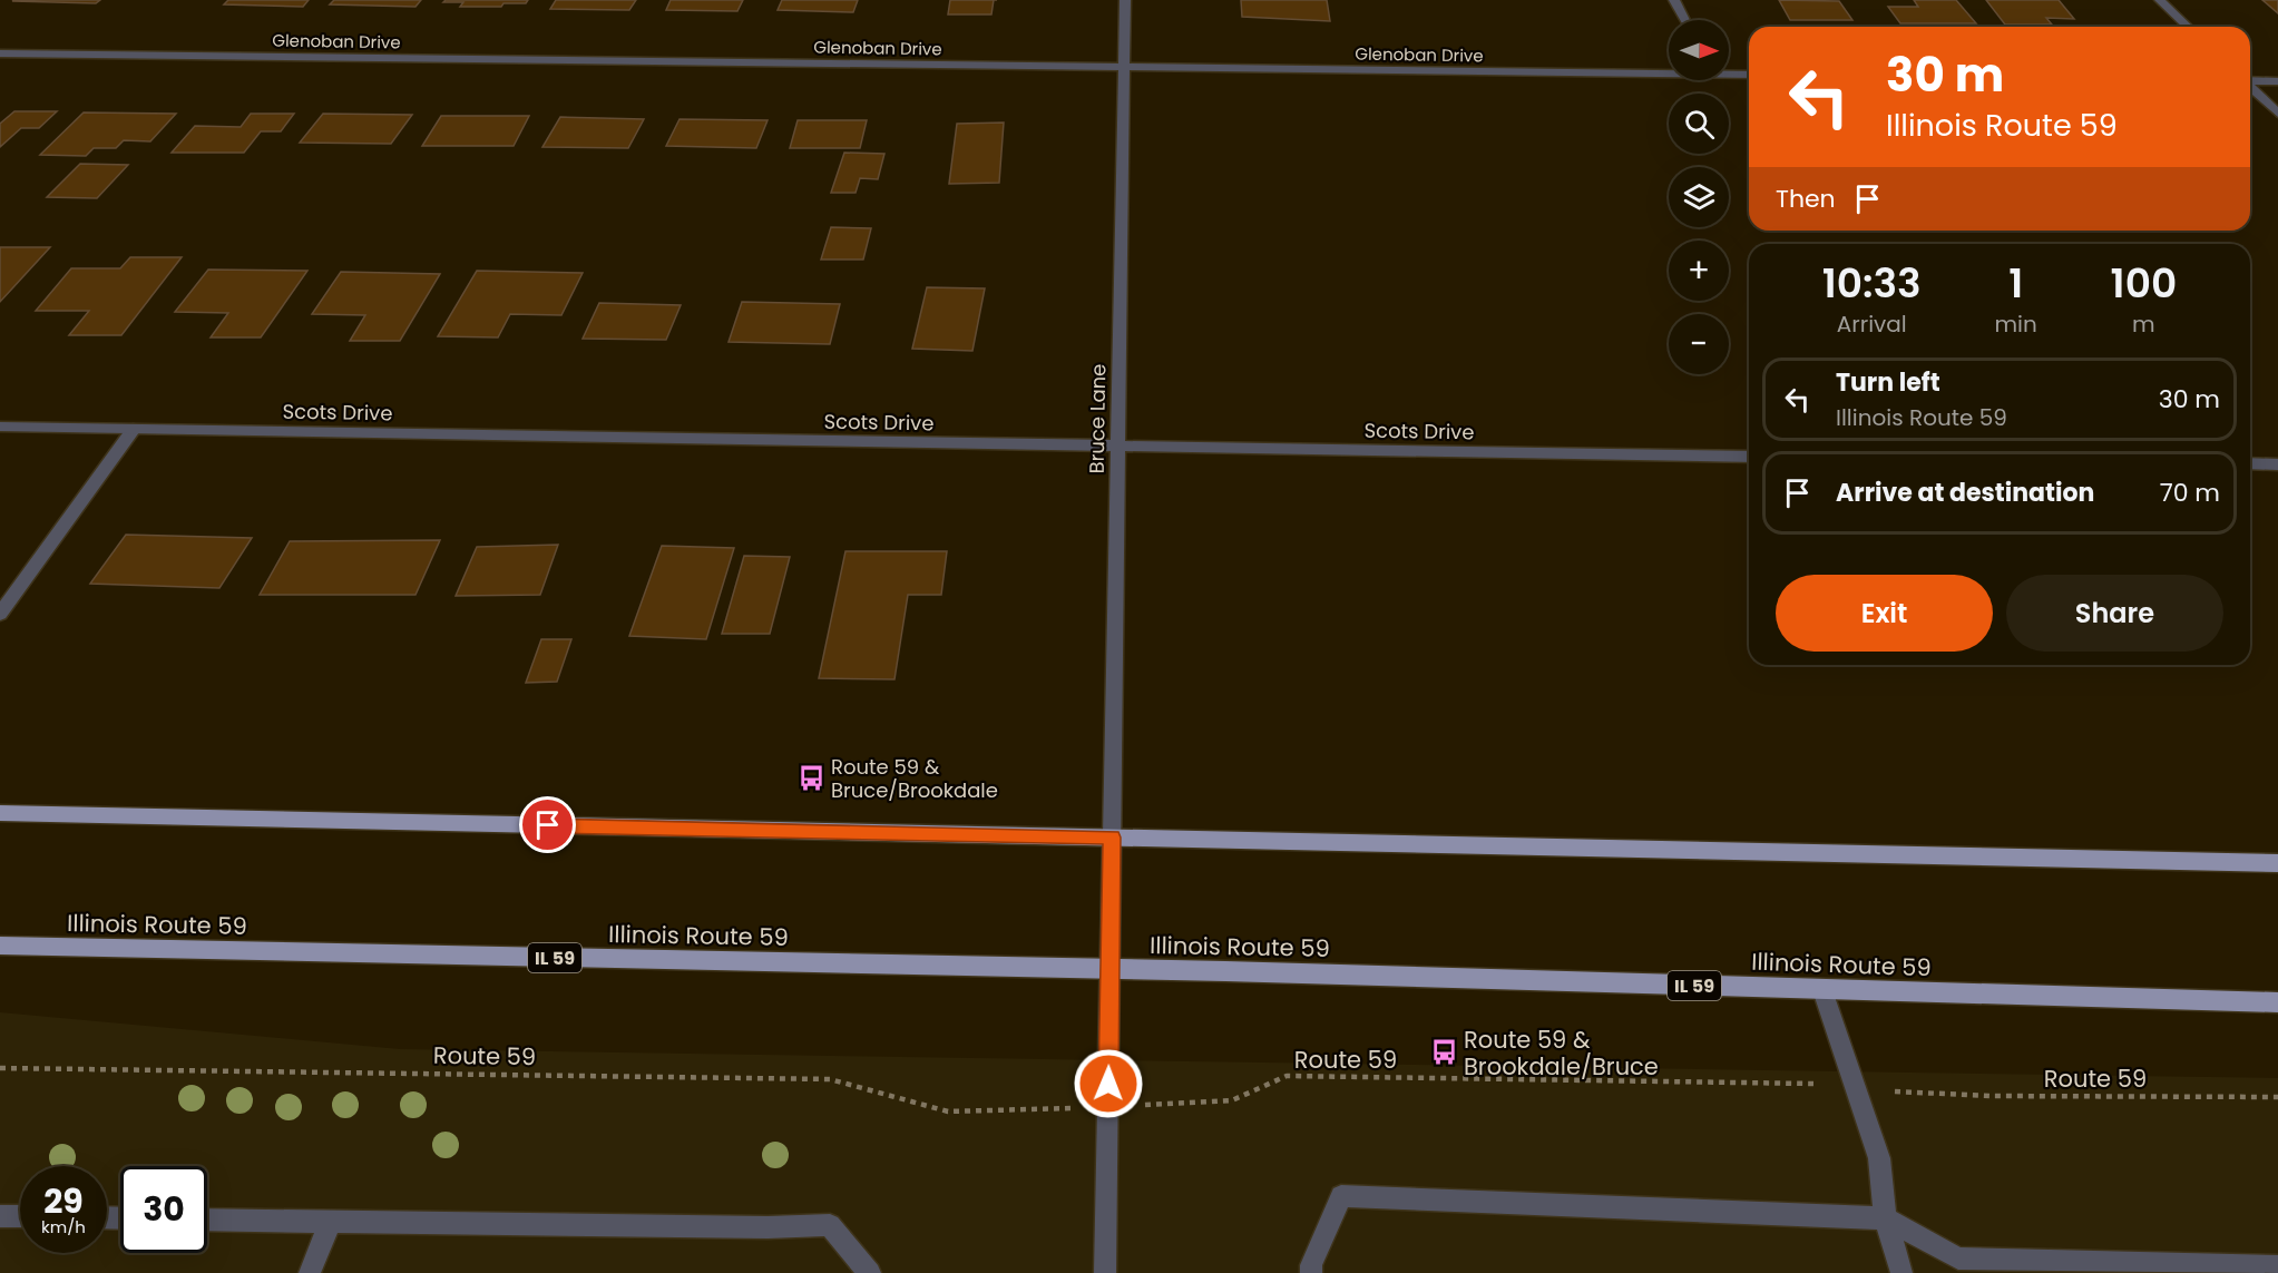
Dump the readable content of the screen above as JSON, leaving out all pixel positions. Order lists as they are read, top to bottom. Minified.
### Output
{"streets":{"main road":["Illinois Route 59","IL 59"],"street":["Glenoban Drive","Scots Drive","Bruce Lane"],"path":["Route 59"]},"crossings":[["Glenoban Drive","Bruce Lane"],["Scots Drive","Bruce Lane"],["Bruce Lane","Illinois Route 59"]],"places":{"bus stop":["Route 59 & Bruce/Brookdale","Route 59 & Brookdale/Bruce"]},"north":"right","page":{"map_buttons":["+","−"],"turn":["30 m","Illinois Route 59"],"then":"Then","eta":["10:33","Arrival","1","min","100","m"],"list":[{"name":"Turn left","note":"Illinois Route 59","value":"30 m"},{"name":"Arrive at destination","value":"70 m"}],"buttons":["Exit","Share"],"speed":"29 km/h","limit":"30"}}
